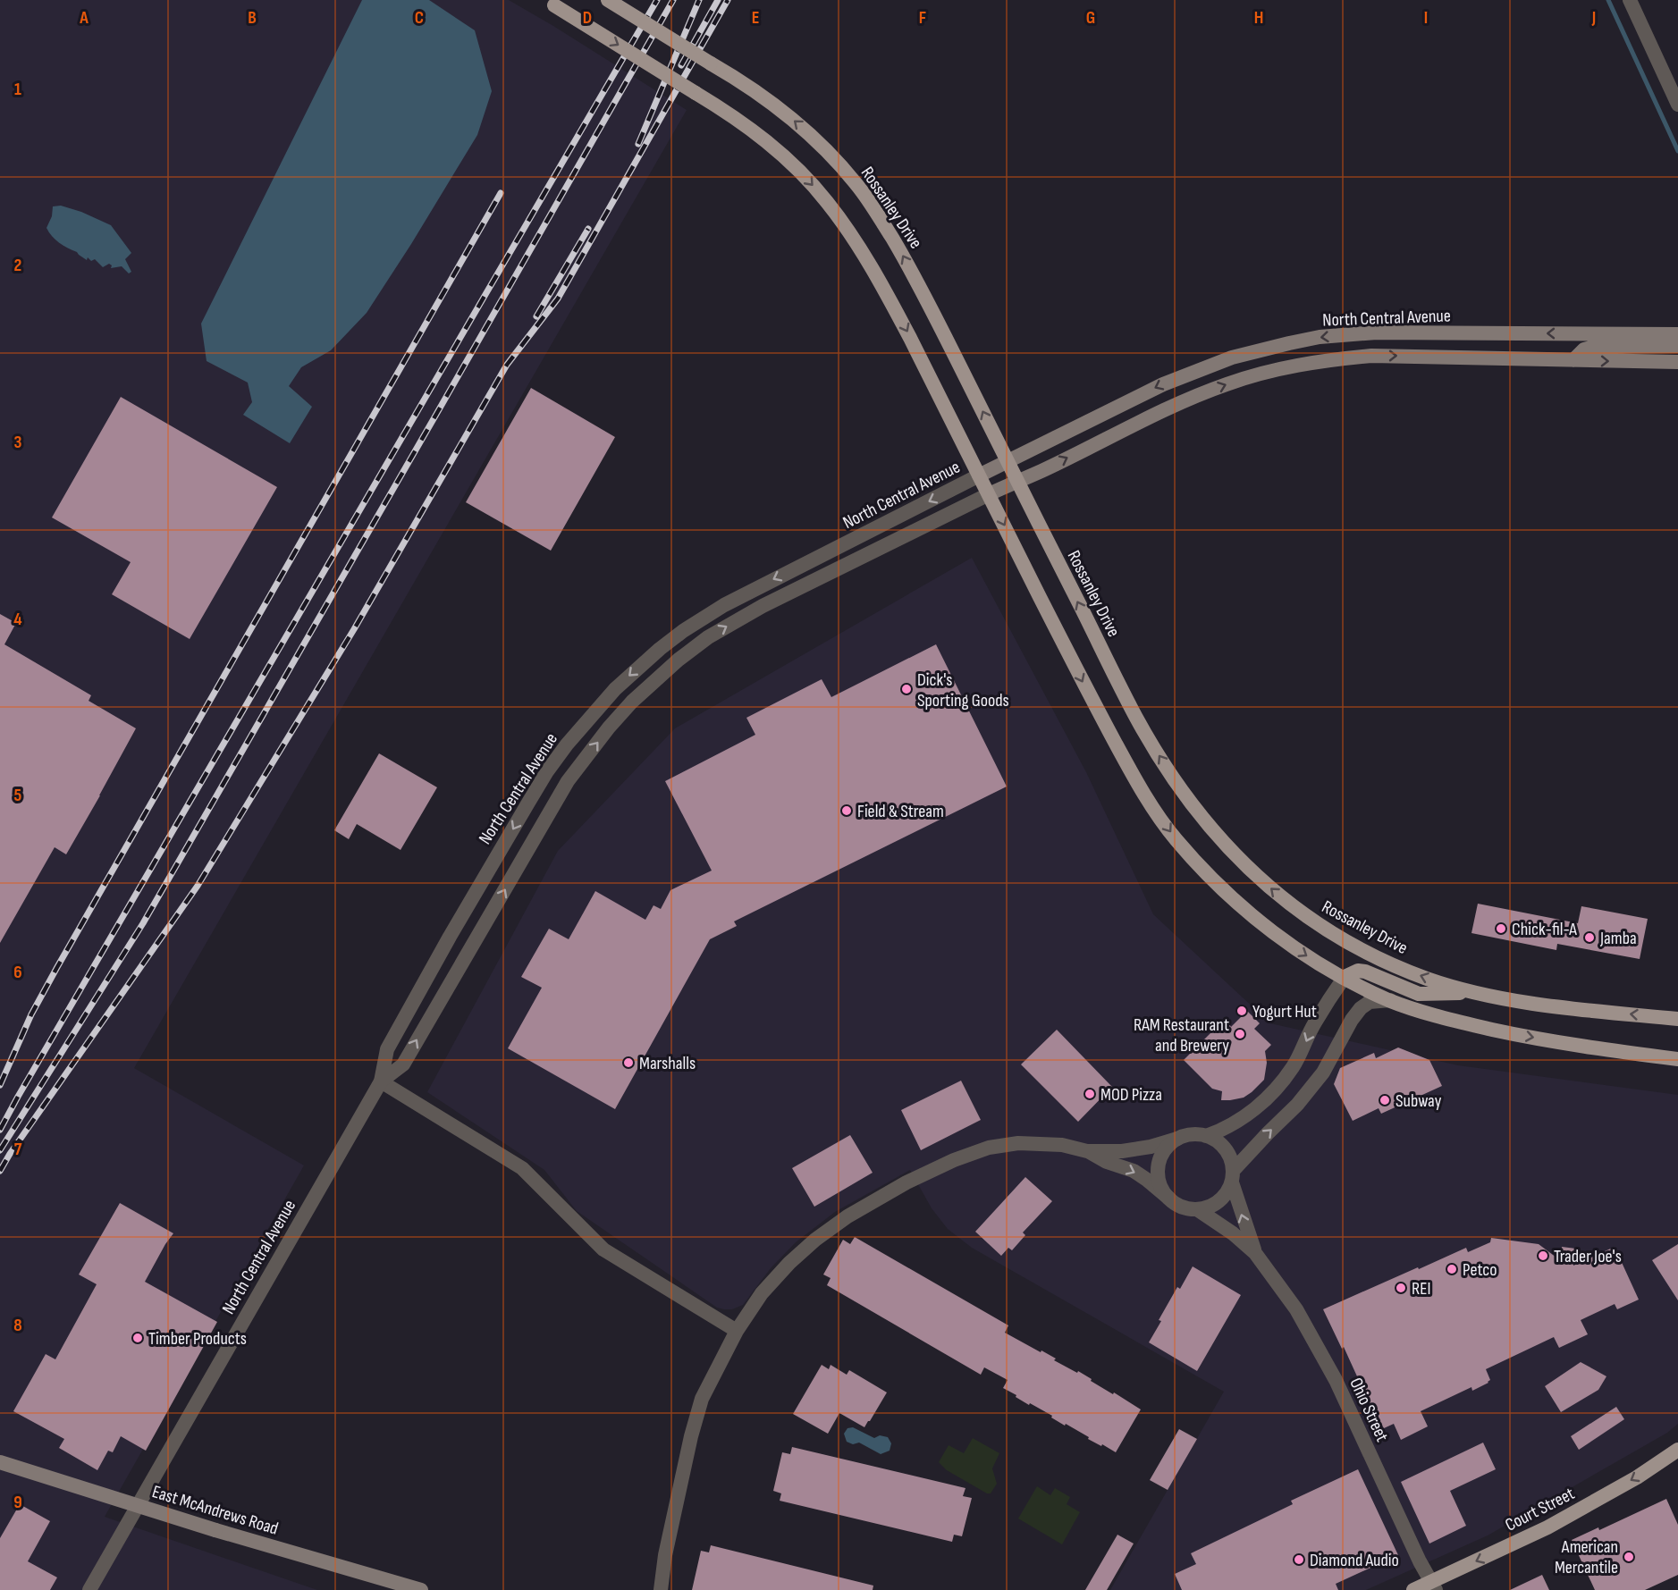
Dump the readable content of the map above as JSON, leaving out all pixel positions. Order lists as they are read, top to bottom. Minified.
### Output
{"streets":{"main road":["Rossanley Drive","North Central Avenue","Court Street","East McAndrews Road"],"street":["Ohio Street"]},"crossings":[["Rossanley Drive","North Central Avenue"],["Ohio Street","Court Street"]],"one_way":["Court Street"],"places":["Dick's Sporting Goods","Field & Stream","Chick-fil-A","Jamba","Yogurt Hut","RAM Restaurant and Brewery","Marshalls","MOD Pizza","Subway","Trader Joe's","Petco","REI","Timber Products","American Mercantile","Diamond Audio"],"grid":{"columns":["A","B","C","D","E","F","G","H","I","J"],"rows":["1","2","3","4","5","6","7","8","9"]}}
